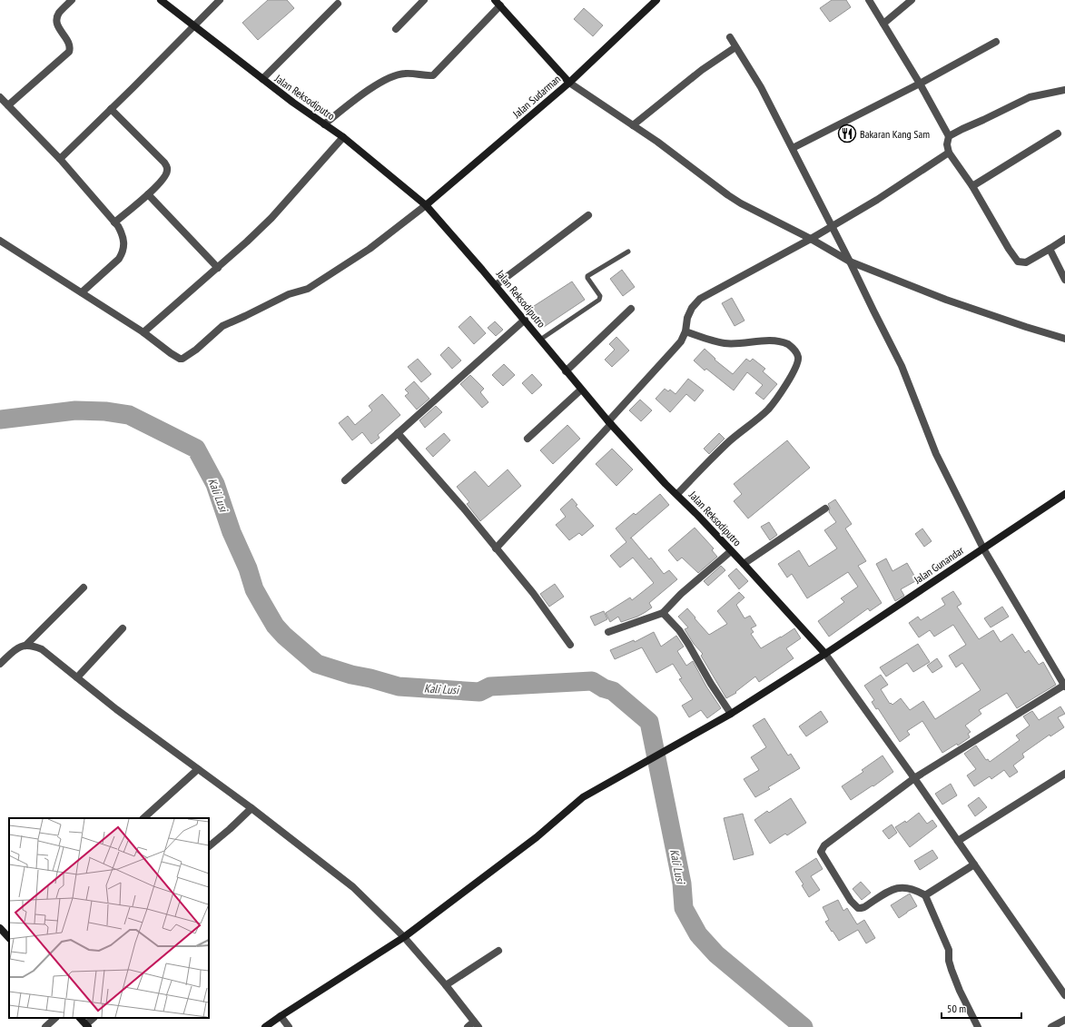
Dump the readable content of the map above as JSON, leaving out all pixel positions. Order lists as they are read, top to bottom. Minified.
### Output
{"streets":{"main road":["Jalan Sudarman","Jalan Reksodiputro","Jalan Gunandar"]},"crossings":[["Jalan Sudarman","Jalan Reksodiputro"],["Jalan Reksodiputro","Jalan Gunandar"]],"water":["Kali Lusi"],"places":{"restaurant":["Bakaran Kang Sam"]},"scale_bar":"50 m"}
